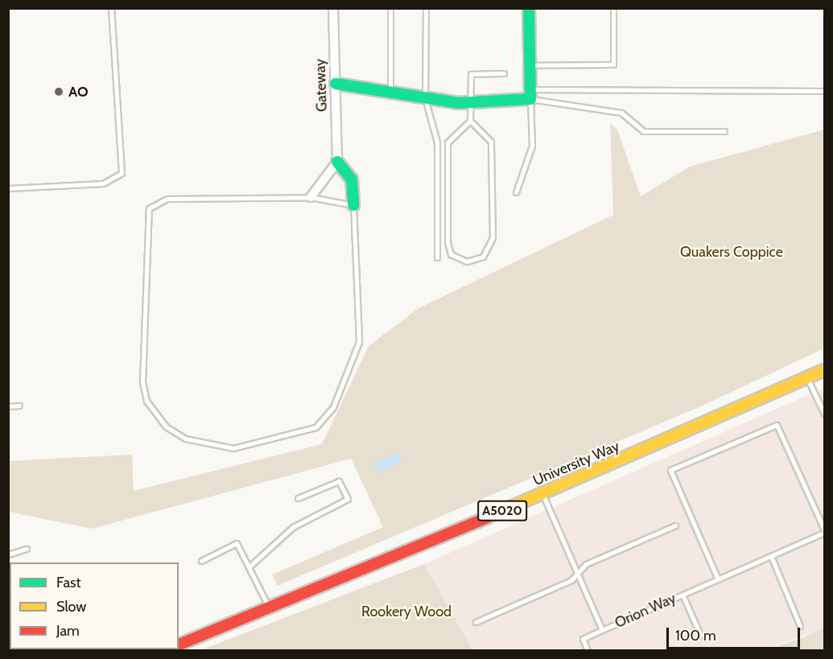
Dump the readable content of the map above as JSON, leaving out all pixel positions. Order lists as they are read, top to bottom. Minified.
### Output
{"streets":{"main road":["University Way","A5020"],"street":["Gateway"],"lane":["Orion Way"]},"crossings":[["University Way","Orion Way"]],"parks":["Quakers Coppice","Rookery Wood"],"places":["AO"],"legend":["Fast","Slow","Jam"],"scale_bar":"100 m"}
